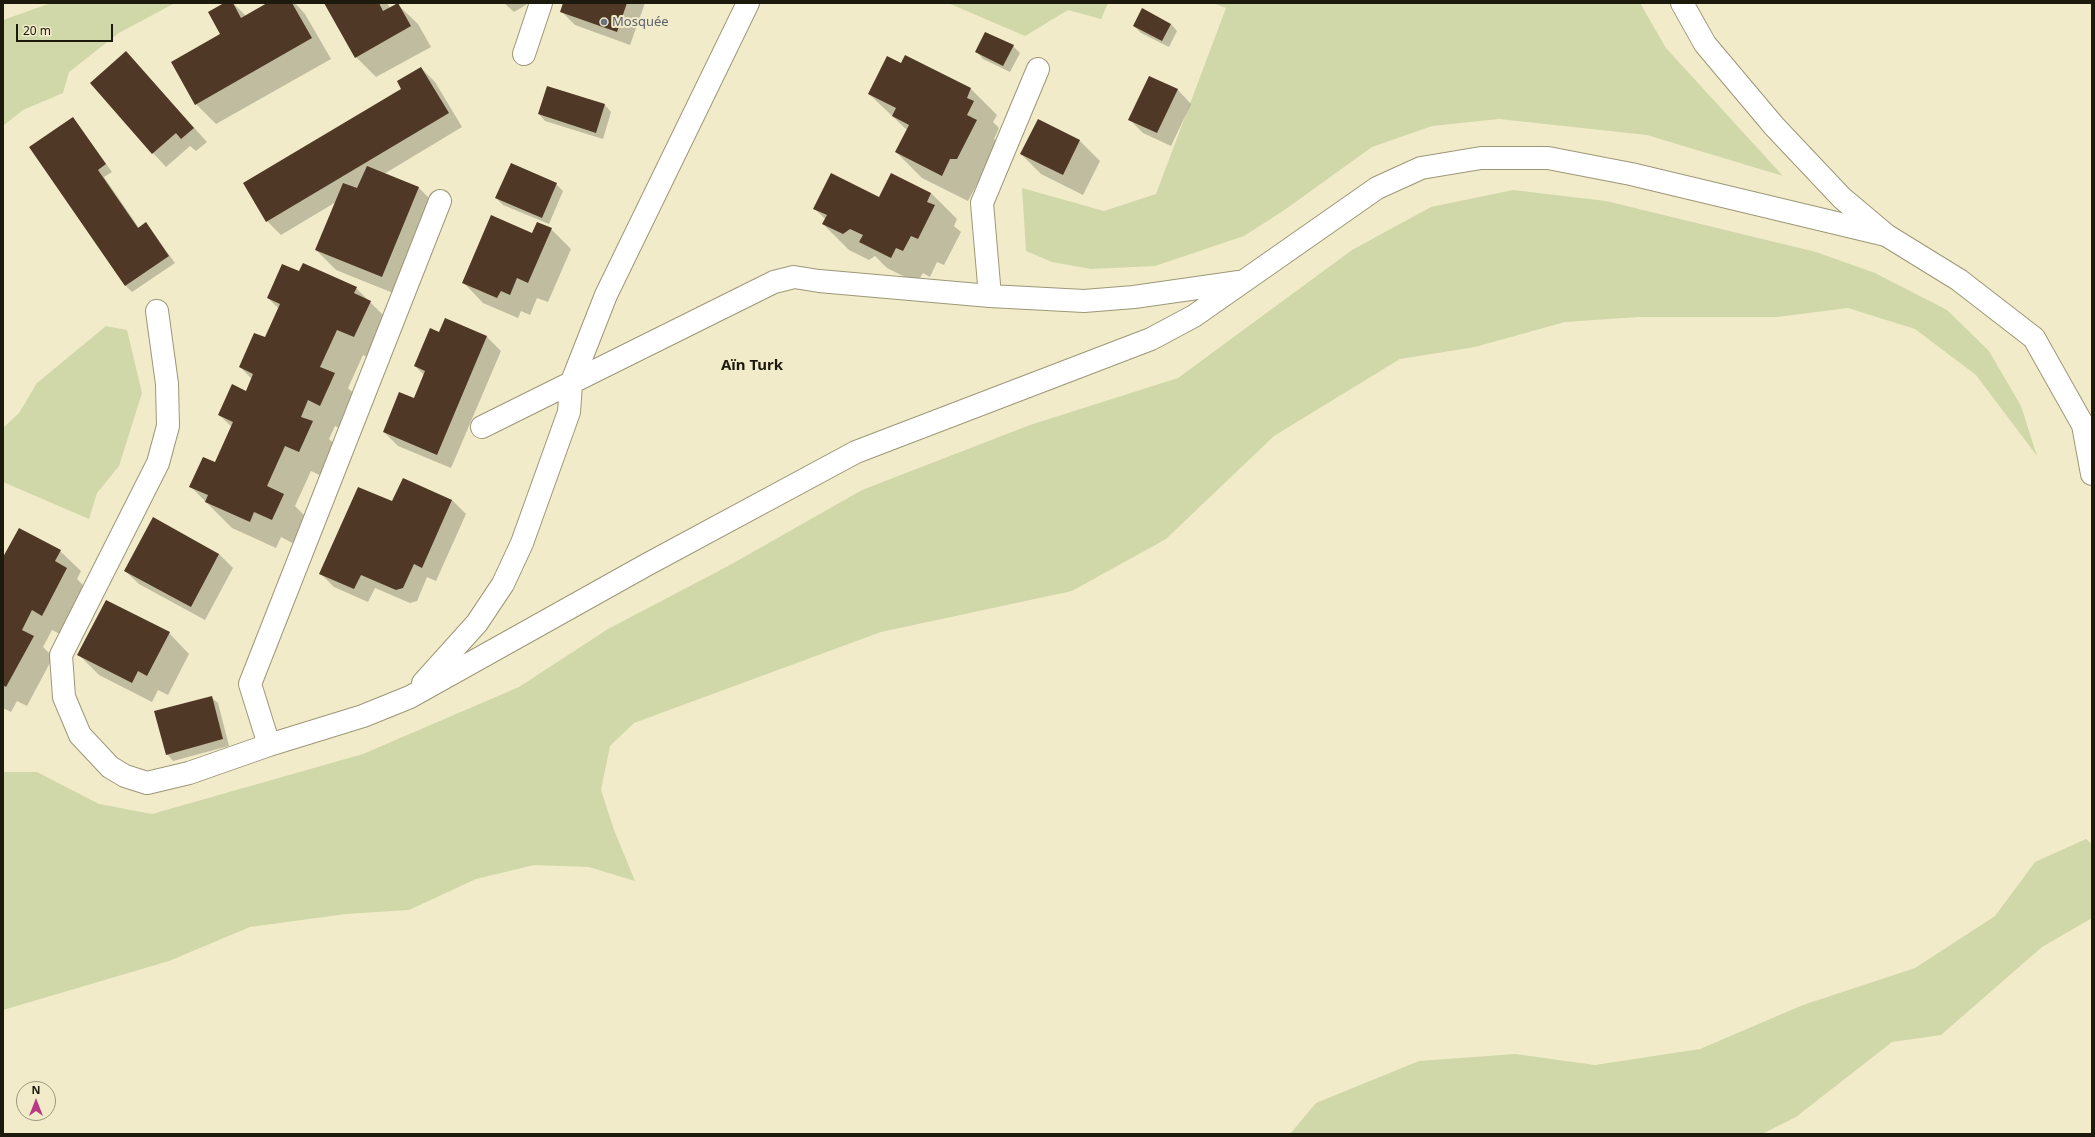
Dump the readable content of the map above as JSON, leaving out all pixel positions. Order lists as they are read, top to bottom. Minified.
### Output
{"districts":["Aïn Turk"],"places":["Mosquée"],"scale_bar":"20 m","north":"top"}
